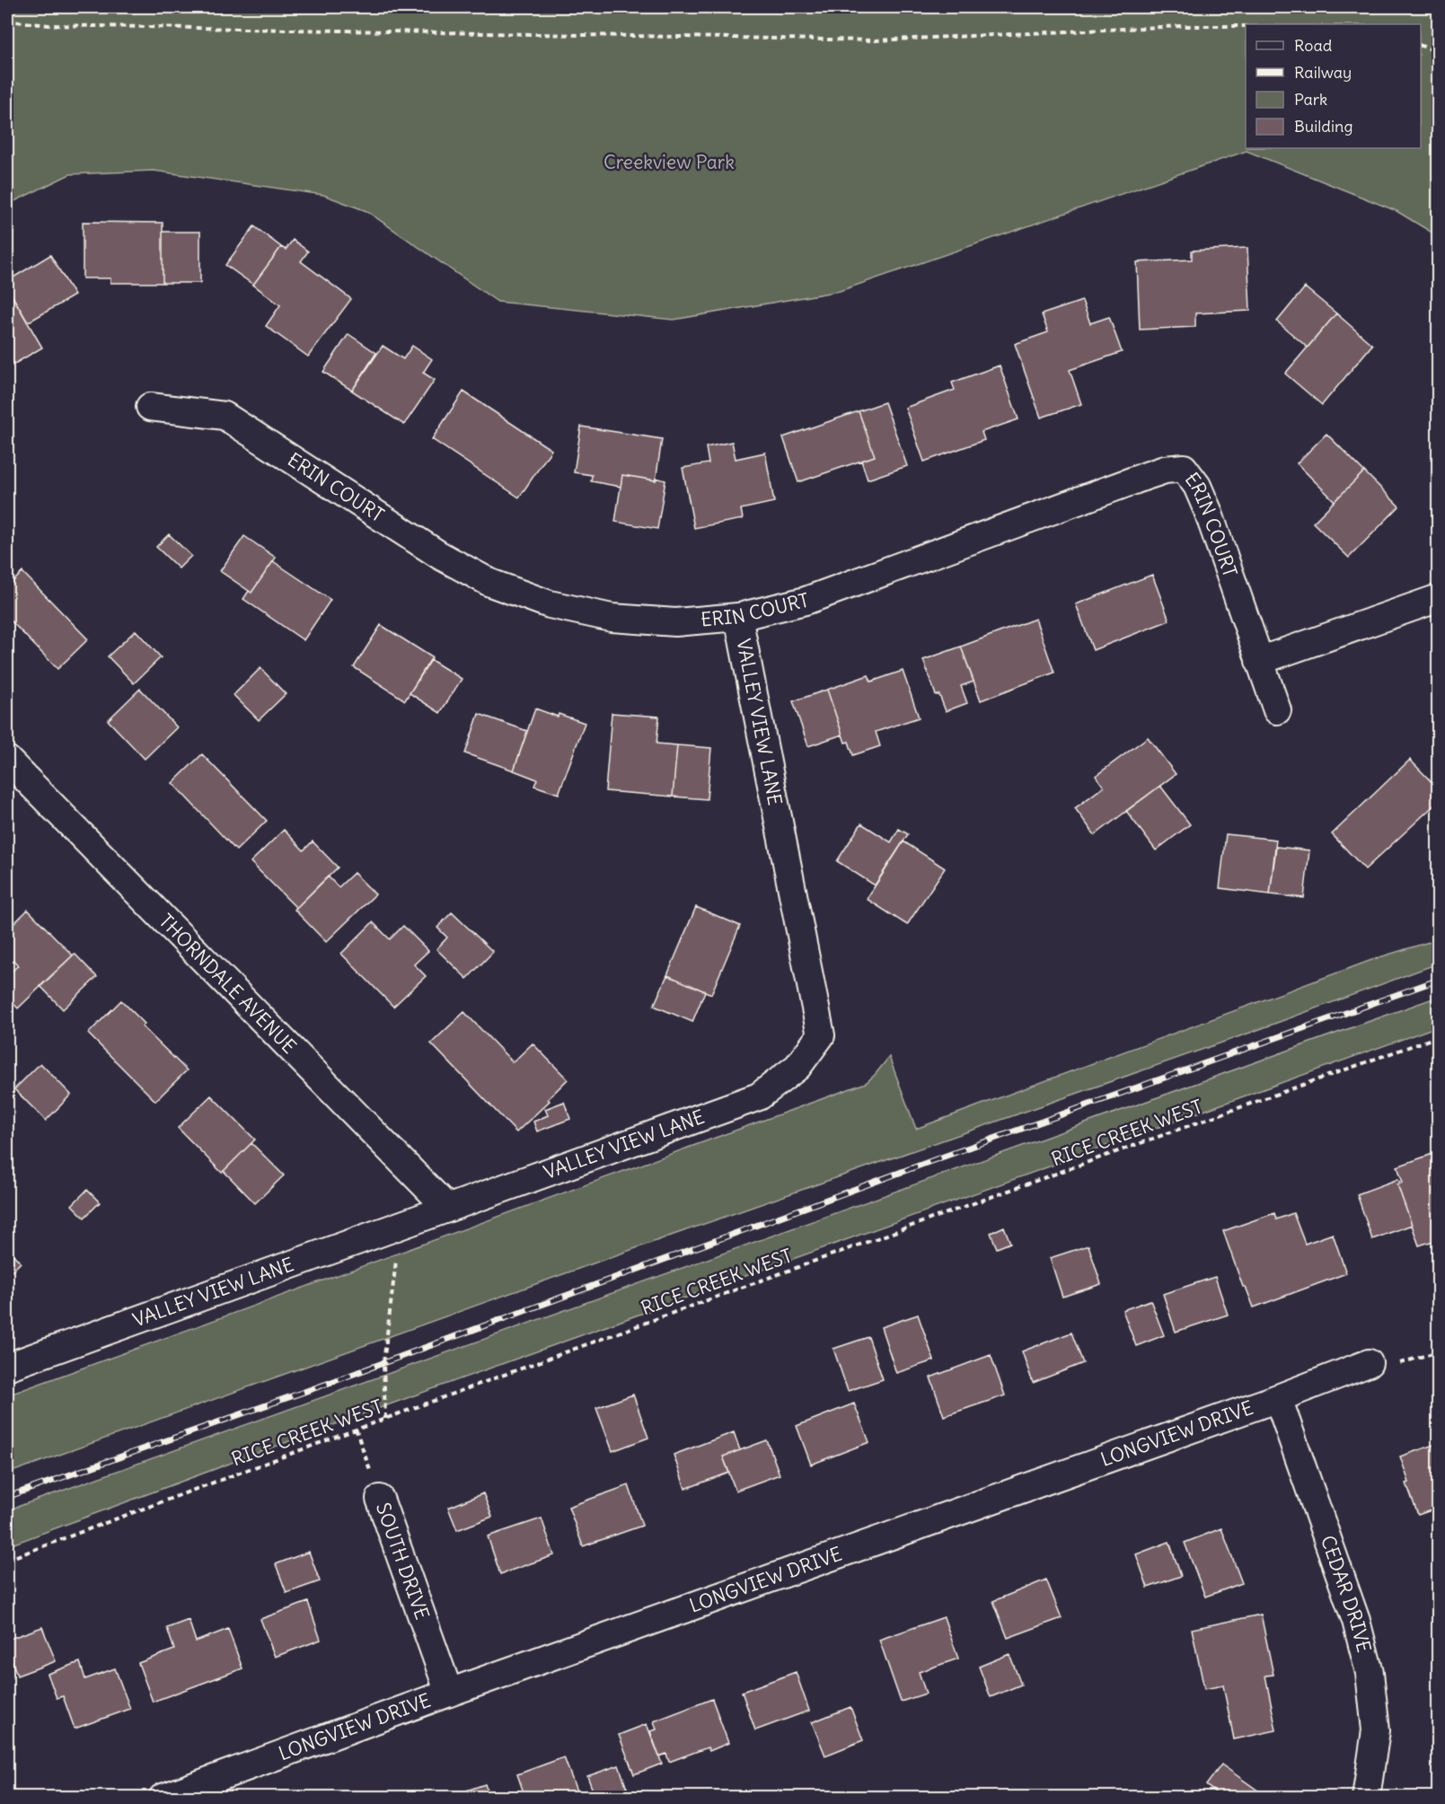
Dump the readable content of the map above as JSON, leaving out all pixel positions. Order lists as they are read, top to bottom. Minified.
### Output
{"streets":{"street":["ERIN COURT","VALLEY VIEW LANE","THORNDALE AVENUE","LONGVIEW DRIVE","SOUTH DRIVE","CEDAR DRIVE"],"path":["RICE CREEK WEST"]},"crossings":[["ERIN COURT","VALLEY VIEW LANE"],["VALLEY VIEW LANE","THORNDALE AVENUE"],["RICE CREEK WEST","SOUTH DRIVE"],["LONGVIEW DRIVE","SOUTH DRIVE"],["LONGVIEW DRIVE","CEDAR DRIVE"]],"parks":["Creekview Park"],"legend":["Road","Railway","Park","Building"]}
